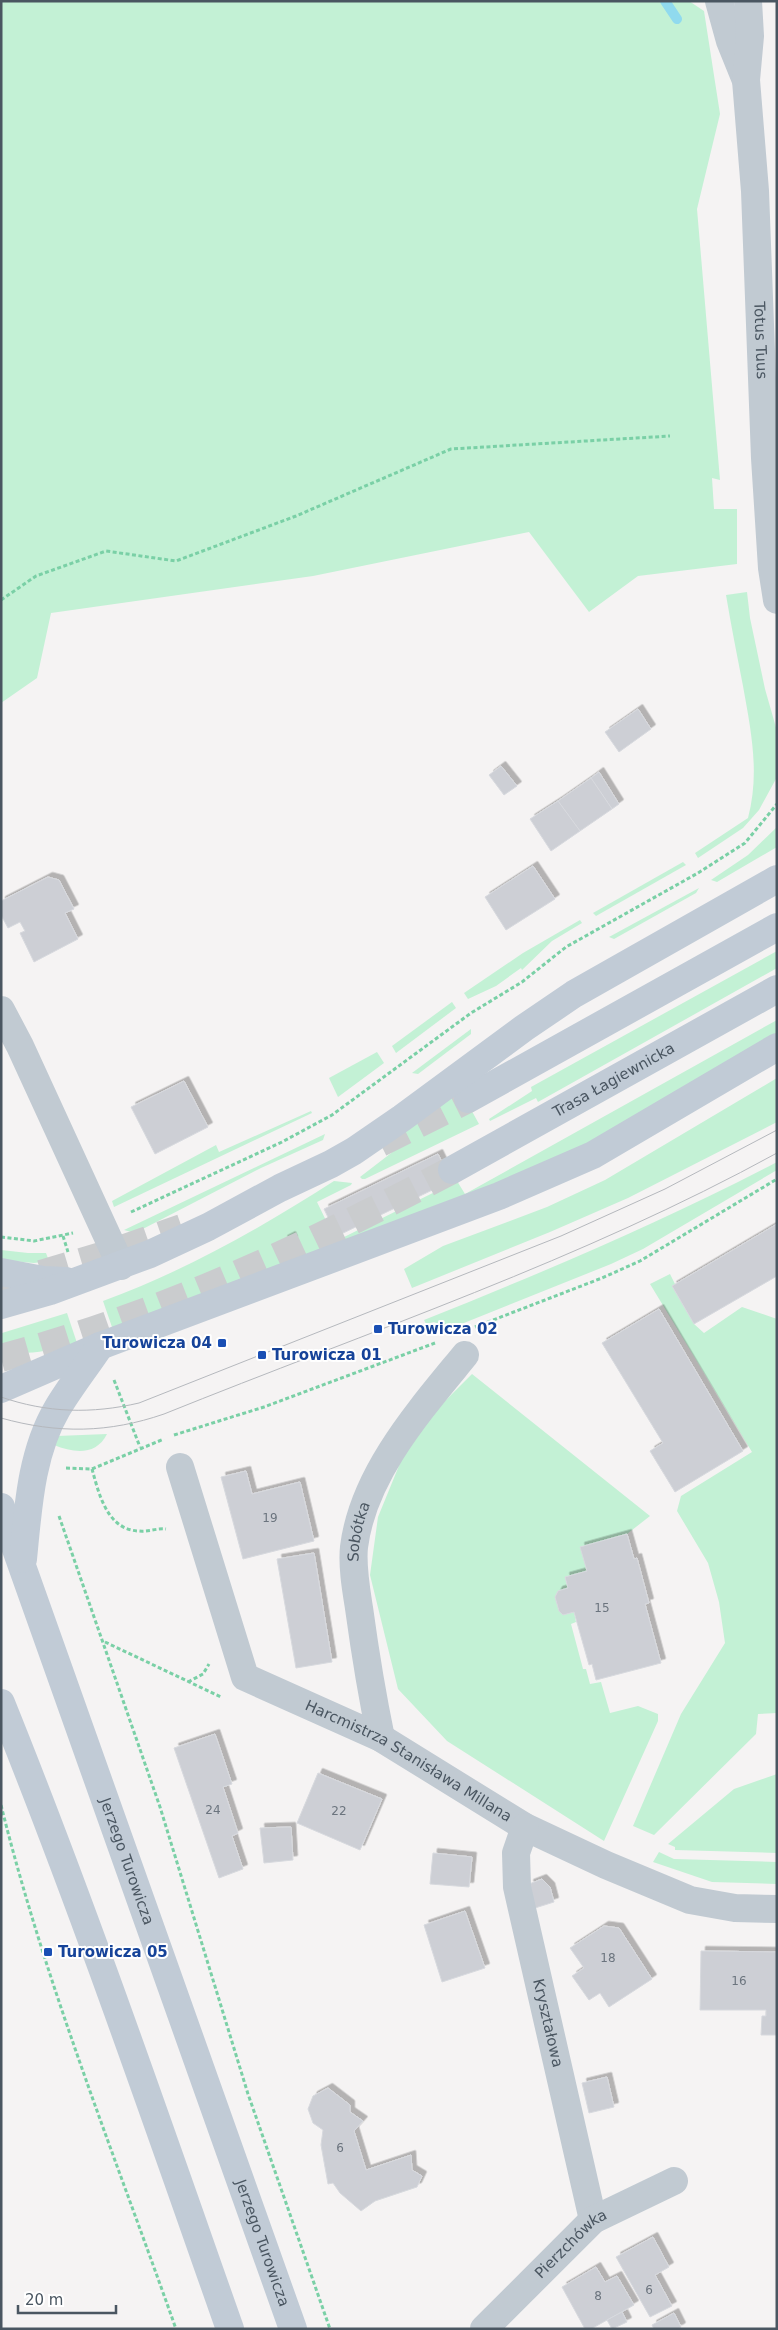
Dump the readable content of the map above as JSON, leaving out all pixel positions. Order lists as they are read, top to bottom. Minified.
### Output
{"streets":{"main road":["Trasa Łagiewnicka","Jerzego Turowicza"],"street":["Totus Tuus","Sobótka","Harcmistrza Stanisława Millana","Kryształowa","Pierzchówka"]},"crossings":[["Sobótka","Harcmistrza Stanisława Millana"],["Harcmistrza Stanisława Millana","Kryształowa"],["Kryształowa","Pierzchówka"]],"places":{"transit":["Turowicza 02","Turowicza 04","Turowicza 01","Turowicza 05"]},"house_numbers":["19","15","24","22","18","16","6","6","8"],"scale_bar":"20 m"}
